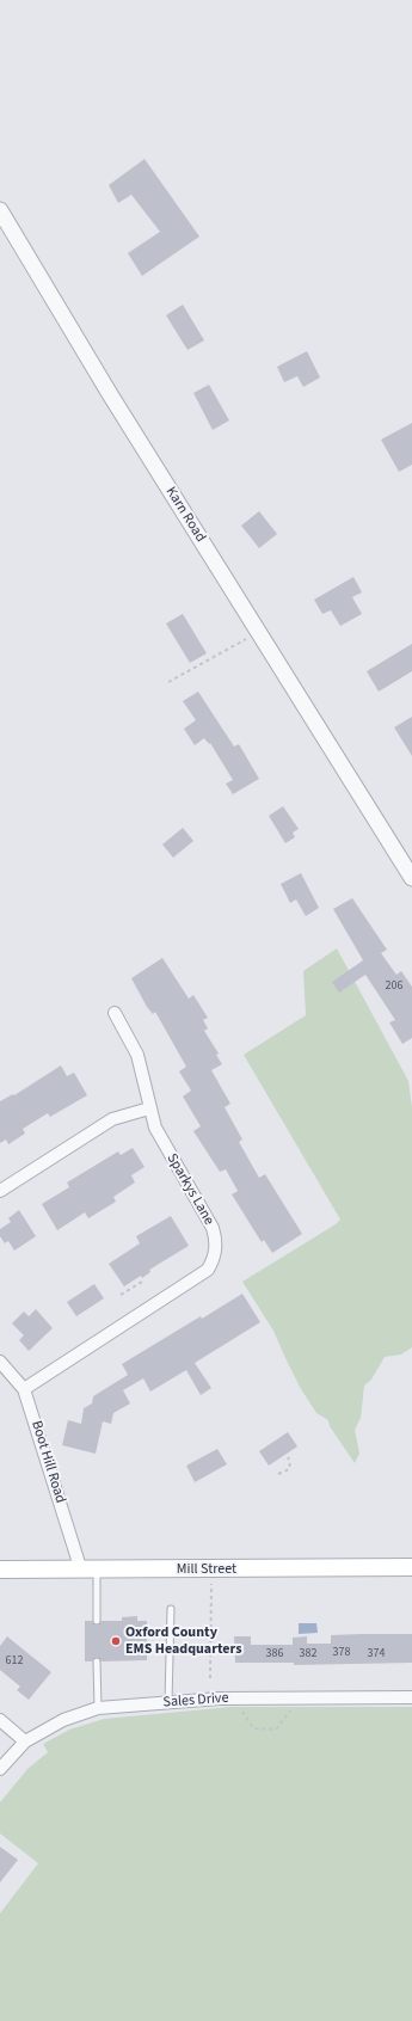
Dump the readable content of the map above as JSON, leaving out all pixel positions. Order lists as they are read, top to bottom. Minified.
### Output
{"streets":{"main road":["Mill Street"],"street":["Karn Road","Sparkys Lane","Boot Hill Road","Sales Drive"]},"crossings":[["Sparkys Lane","Boot Hill Road"],["Boot Hill Road","Mill Street"]],"places":["Oxford County EMS Headquarters"],"house_numbers":["206","378","386","382","374","612"]}
